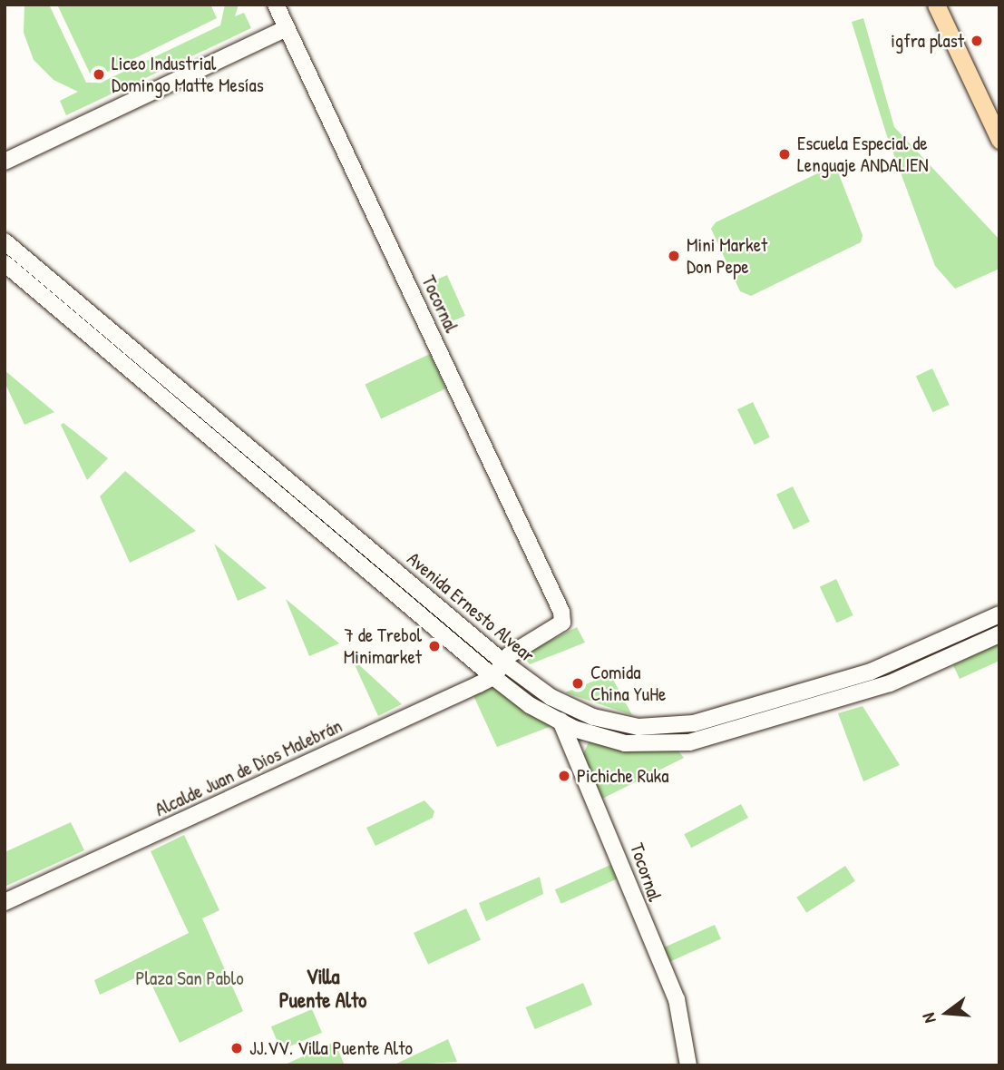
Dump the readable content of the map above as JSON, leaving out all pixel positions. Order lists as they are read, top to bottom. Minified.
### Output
{"streets":{"main road":["Tocornal","Avenida Ernesto Alvear","Alcalde Juan de Dios Malebrán"]},"crossings":[["Tocornal","Avenida Ernesto Alvear"],["Avenida Ernesto Alvear","Alcalde Juan de Dios Malebrán"]],"districts":["Villa Puente Alto"],"parks":["Plaza San Pablo"],"places":["igfra plast","Liceo Industrial Domingo Matte Mesías","Escuela Especial de Lenguaje ANDALIEN","Mini Market Don Pepe","7 de Trebol Minimarket","Comida China YuHe","Pichiche Ruka","JJ.VV. Villa Puente Alto"],"north":"left"}
